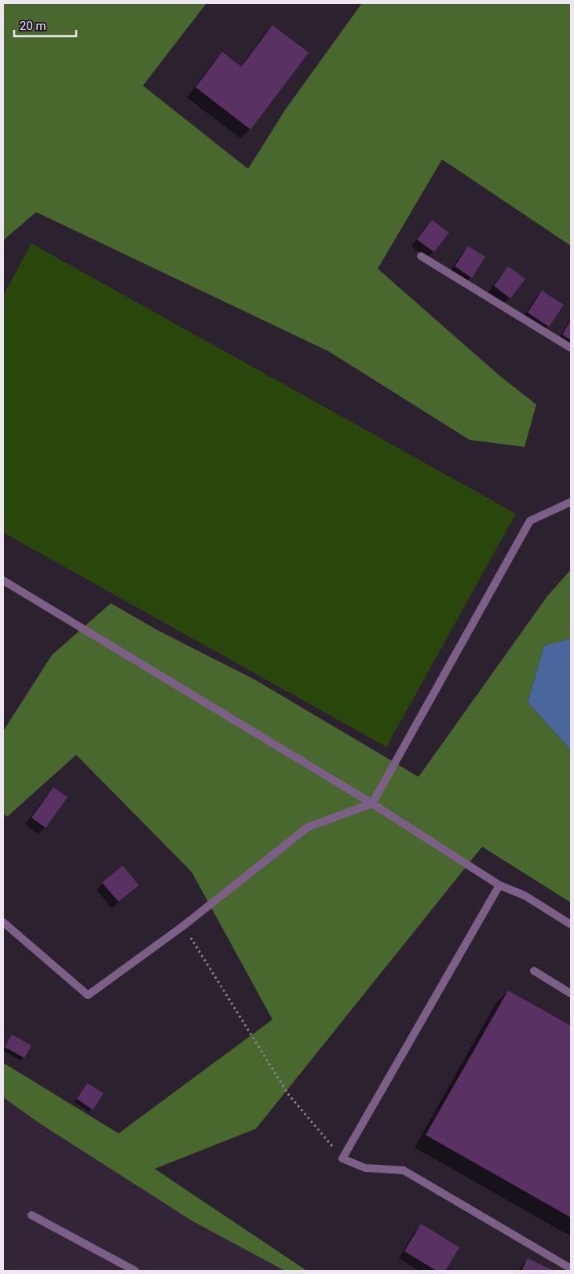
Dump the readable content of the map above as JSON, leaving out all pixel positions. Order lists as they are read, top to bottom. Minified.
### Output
{"scale_bar":"20 m"}
